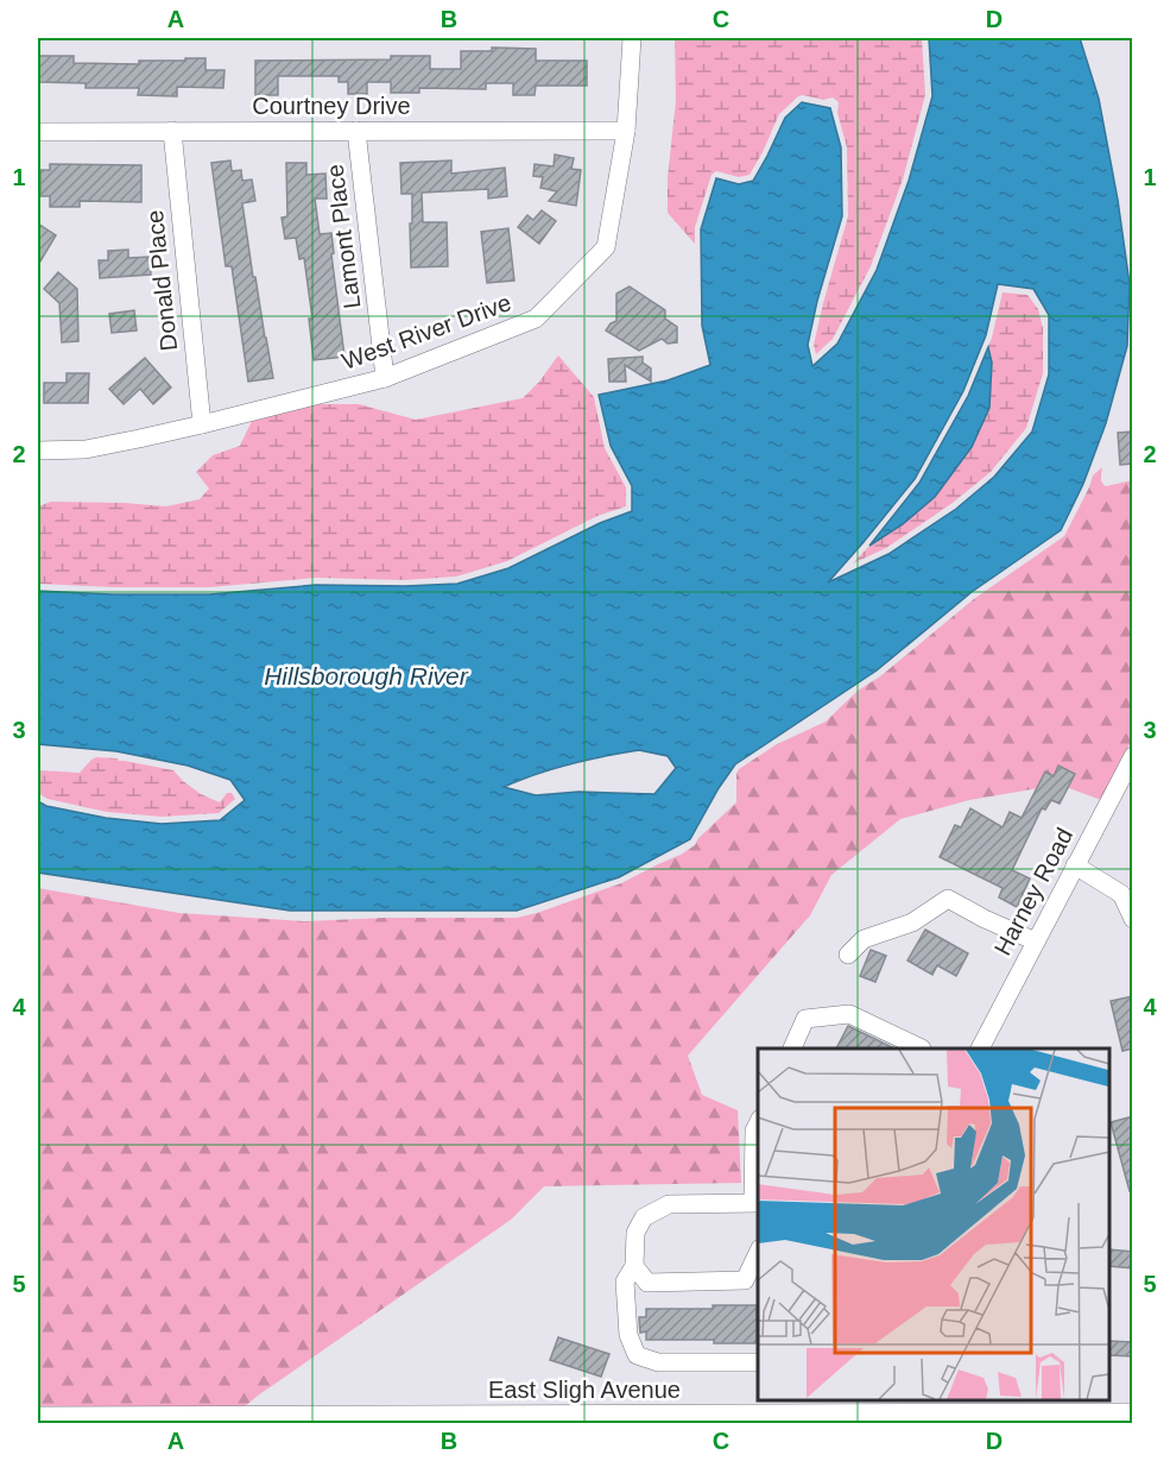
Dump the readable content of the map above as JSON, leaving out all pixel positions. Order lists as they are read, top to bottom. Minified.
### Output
{"streets":{"street":["Courtney Drive","Lamont Place","Donald Place","West River Drive","Harney Road","East Sligh Avenue"]},"crossings":[["Courtney Drive","Lamont Place"],["Courtney Drive","Donald Place"],["Courtney Drive","West River Drive"],["Lamont Place","West River Drive"],["Donald Place","West River Drive"]],"water":["Hillsborough River"],"grid":{"columns":["A","B","C","D"],"rows":["1","2","3","4","5"]}}
